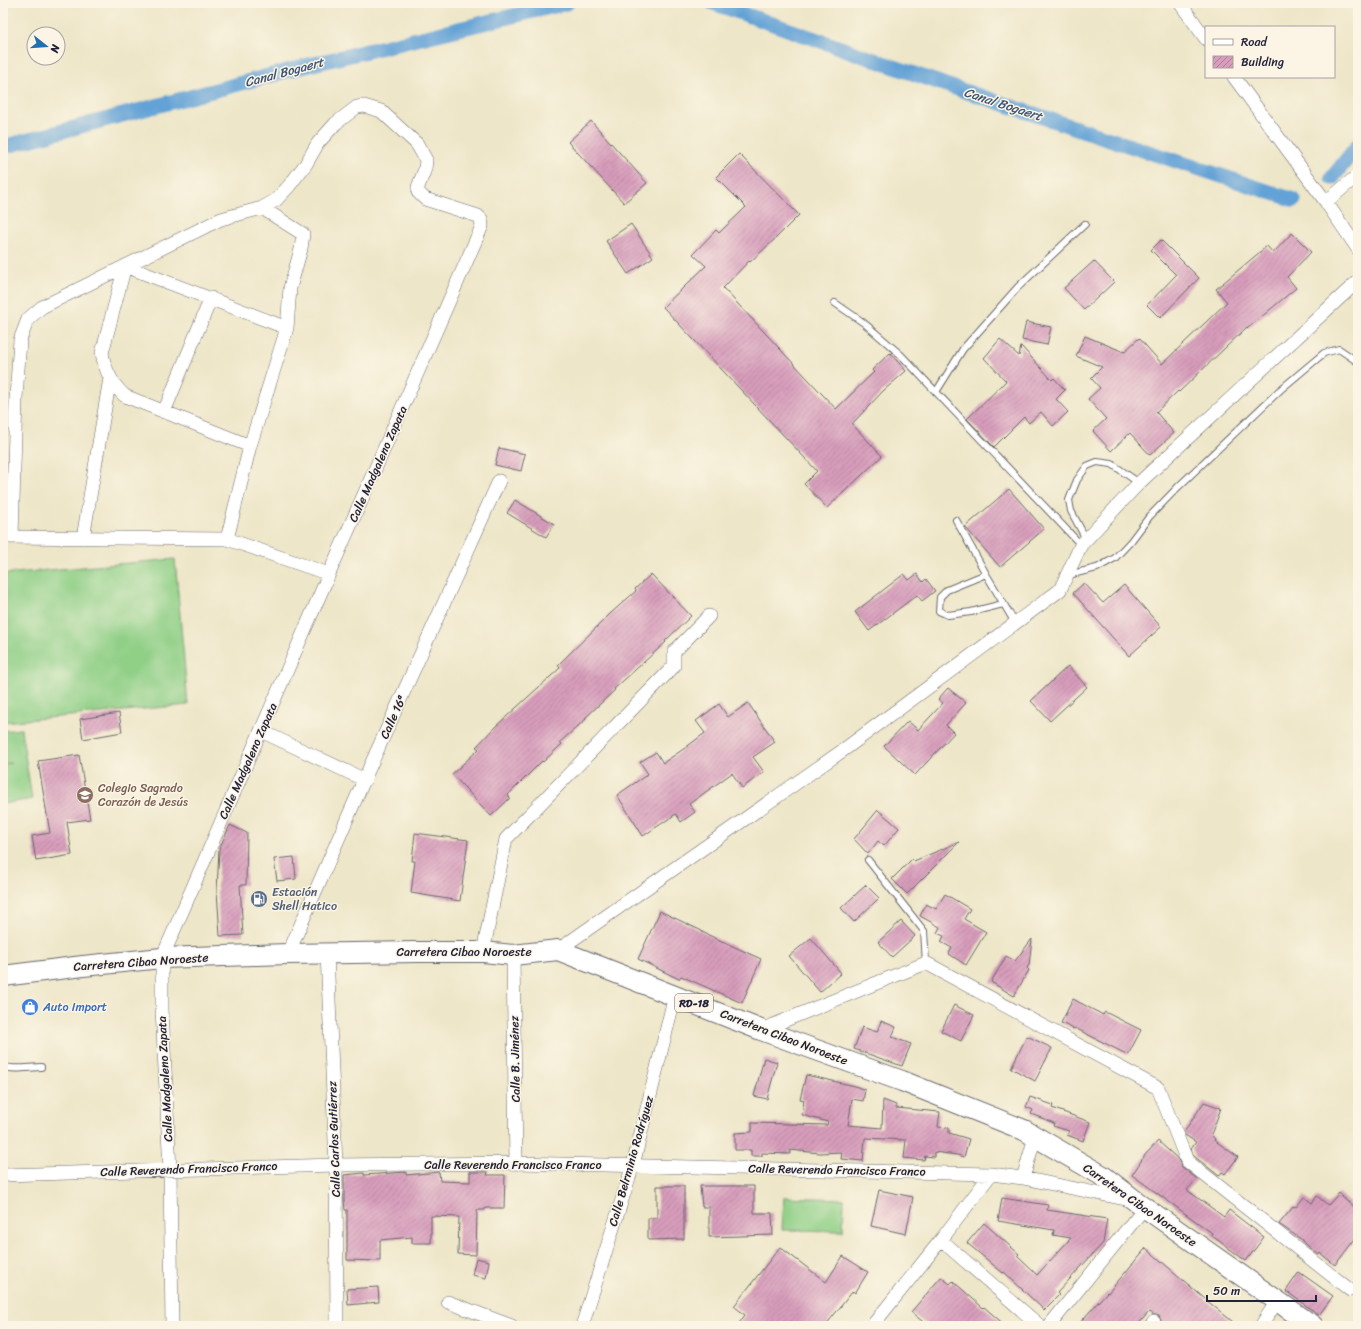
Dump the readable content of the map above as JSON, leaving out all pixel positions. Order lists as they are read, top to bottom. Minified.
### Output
{"streets":{"main road":["Carretera Cibao Noroeste","RD-18"],"street":["Calle Madgaleno Zapata","Calle 16ª","Calle B. Jiménez","Calle Carlos Gutiérrez","Calle Belrminio Rodríguez","Calle Reverendo Francisco Franco"]},"crossings":[["Calle Madgaleno Zapata","Carretera Cibao Noroeste"],["Calle Madgaleno Zapata","Calle Reverendo Francisco Franco"],["Calle 16ª","Carretera Cibao Noroeste"],["Carretera Cibao Noroeste","Calle B. Jiménez"],["Carretera Cibao Noroeste","Calle Carlos Gutiérrez"],["Carretera Cibao Noroeste","Calle Belrminio Rodríguez"],["Carretera Cibao Noroeste","Calle Reverendo Francisco Franco"],["Calle B. Jiménez","Calle Reverendo Francisco Franco"],["Calle Carlos Gutiérrez","Calle Reverendo Francisco Franco"],["Calle Belrminio Rodríguez","Calle Reverendo Francisco Franco"]],"water":["Canal Bogaert"],"places":{"school or university":["Colegio Sagrado Corazón de Jesús"],"fuel station":["Estación Shell Hatico"],"shop":["Auto Import"]},"legend":["Road","Building"],"scale_bar":"50 m","north":"right"}
